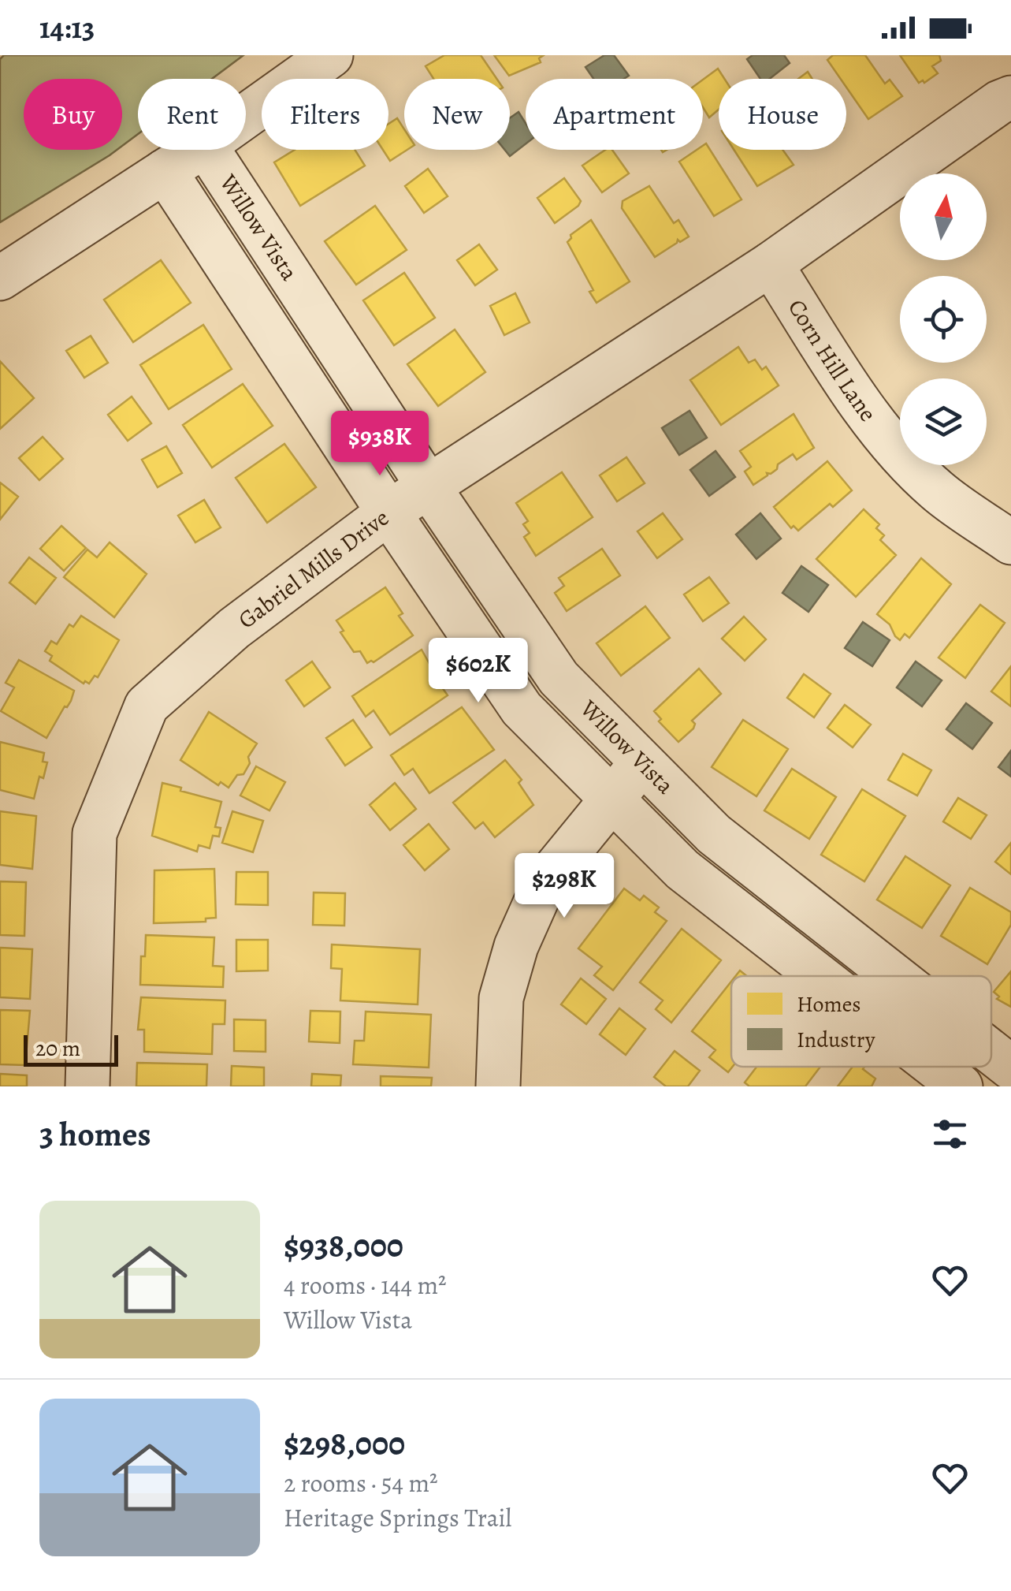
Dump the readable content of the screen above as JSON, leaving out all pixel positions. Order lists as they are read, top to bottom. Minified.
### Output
{"streets":{"street":["Willow Vista","Corn Hill Lane","Gabriel Mills Drive"]},"crossings":[["Willow Vista","Gabriel Mills Drive"],["Corn Hill Lane","Gabriel Mills Drive"]],"legend":["Homes","Industry"],"scale_bar":"20 m","north":"top","page":{"status":"14:13","chip":["Buy","Rent","Filters","New","Apartment","House"],"price":["$938K","$602K","$298K"],"scale":"20 m","heading":"3 homes","list":[{"name":"$938,000","note":"4 rooms · 144 m² · Willow Vista"},{"name":"$298,000","note":"2 rooms · 54 m² · Heritage Springs Trail"}]}}
